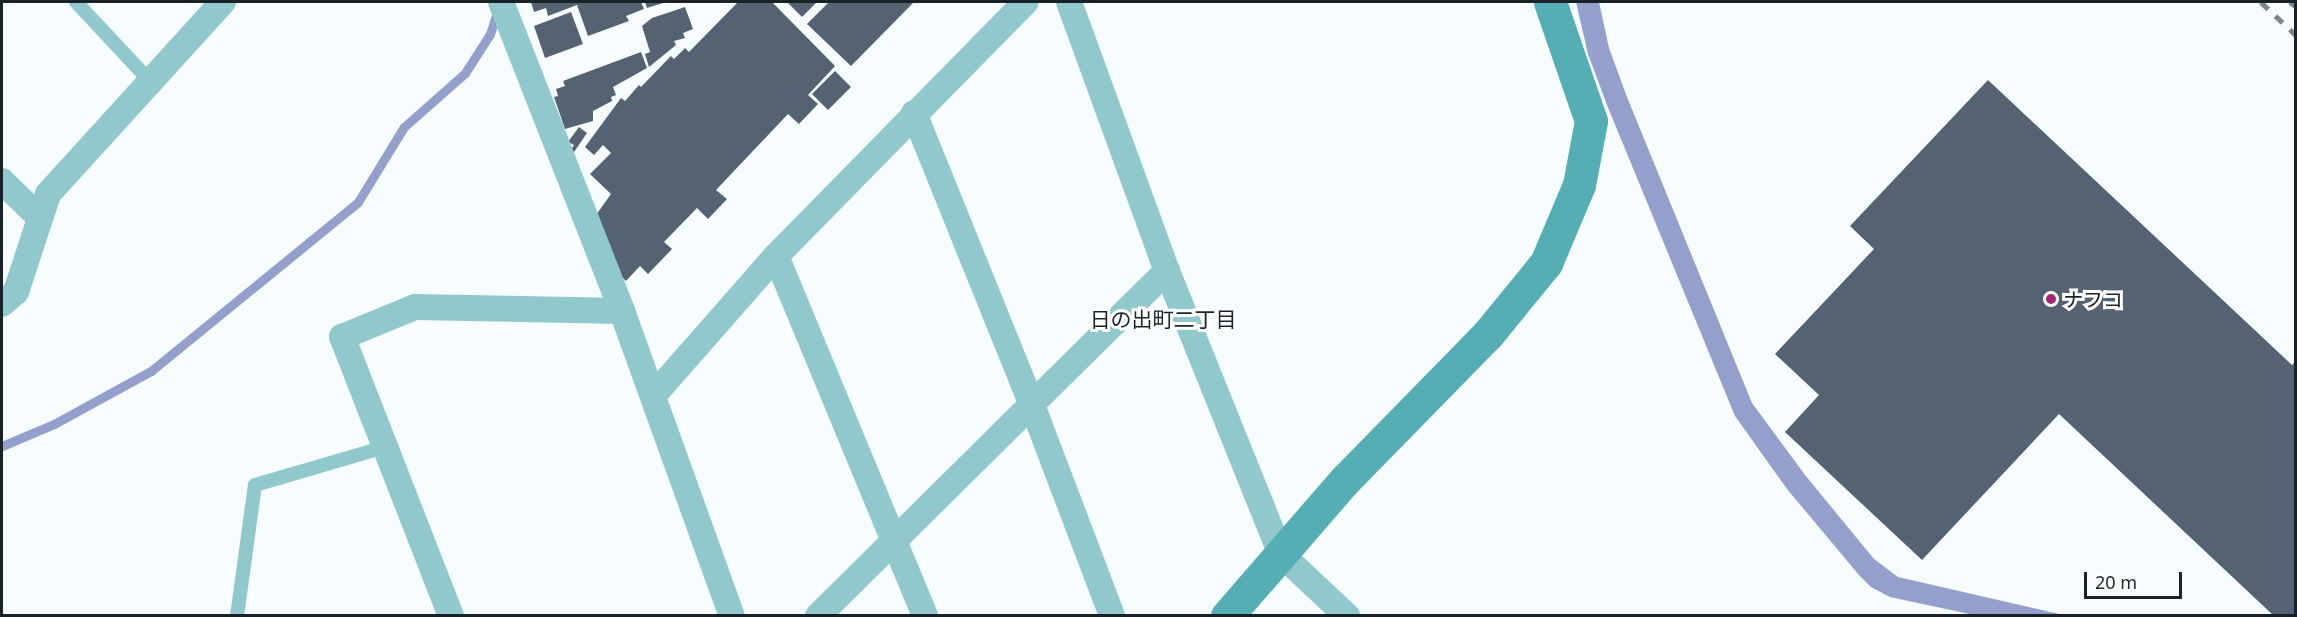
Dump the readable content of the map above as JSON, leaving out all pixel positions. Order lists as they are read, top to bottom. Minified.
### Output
{"districts":["日の出町二丁目"],"places":["ナフコ"],"scale_bar":"20 m"}
